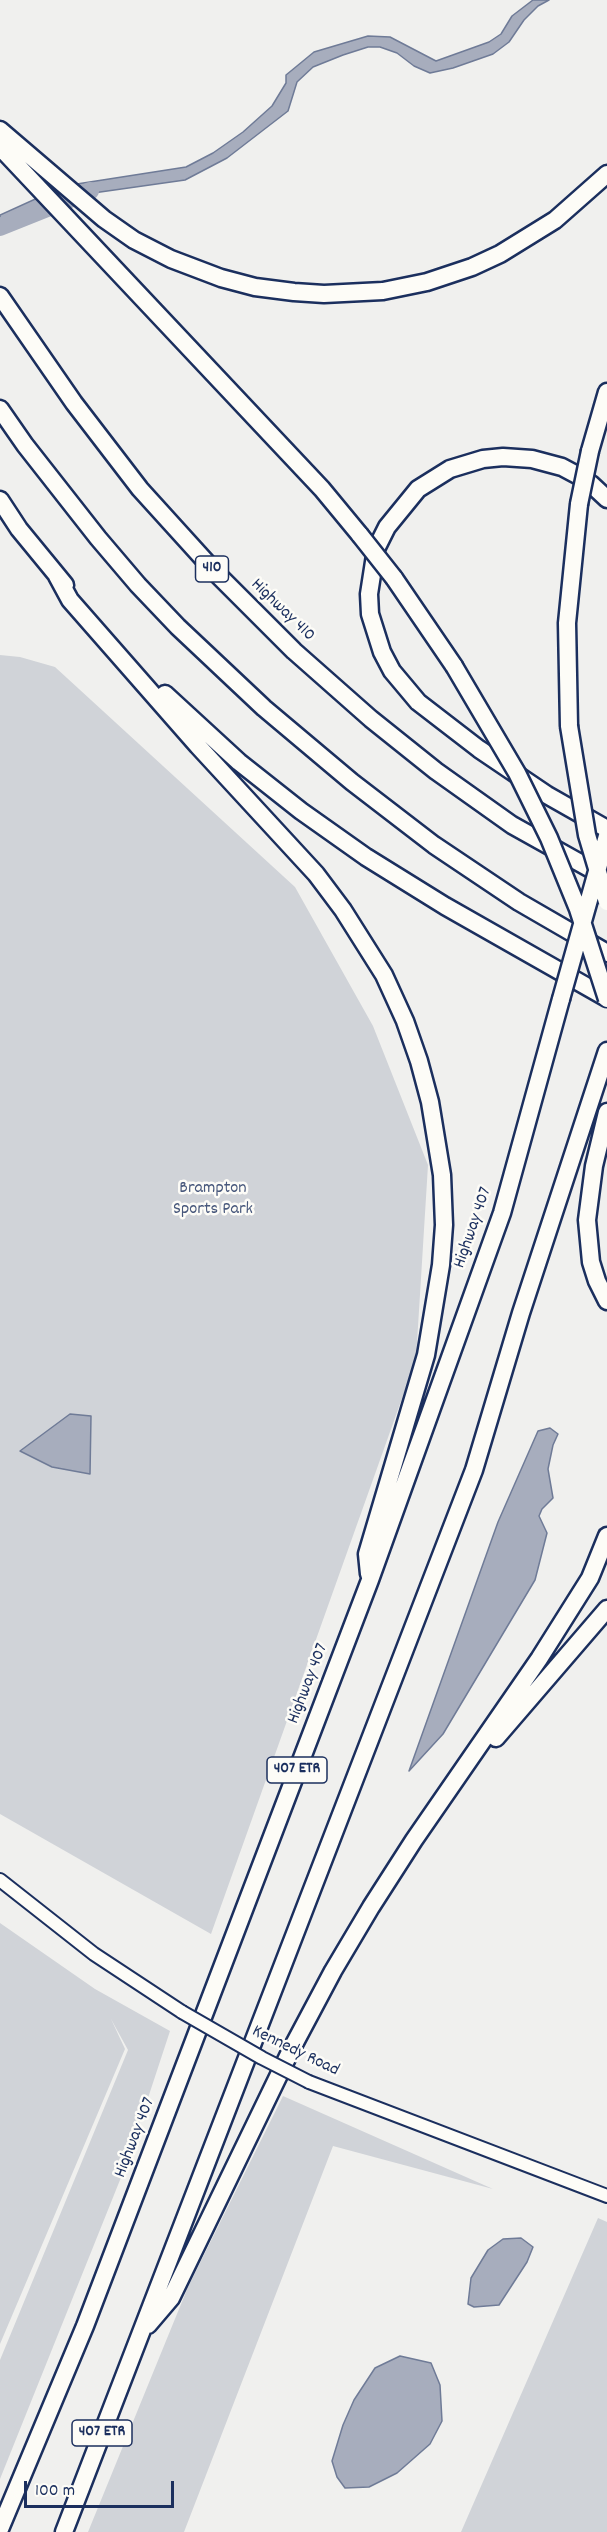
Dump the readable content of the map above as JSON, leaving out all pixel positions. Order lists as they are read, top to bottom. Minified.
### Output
{"streets":{"highway":["410","Highway 410","Highway 407","407 ETR"],"main road":["Kennedy Road"]},"parks":["Brampton Sports Park"],"scale_bar":"100 m"}
